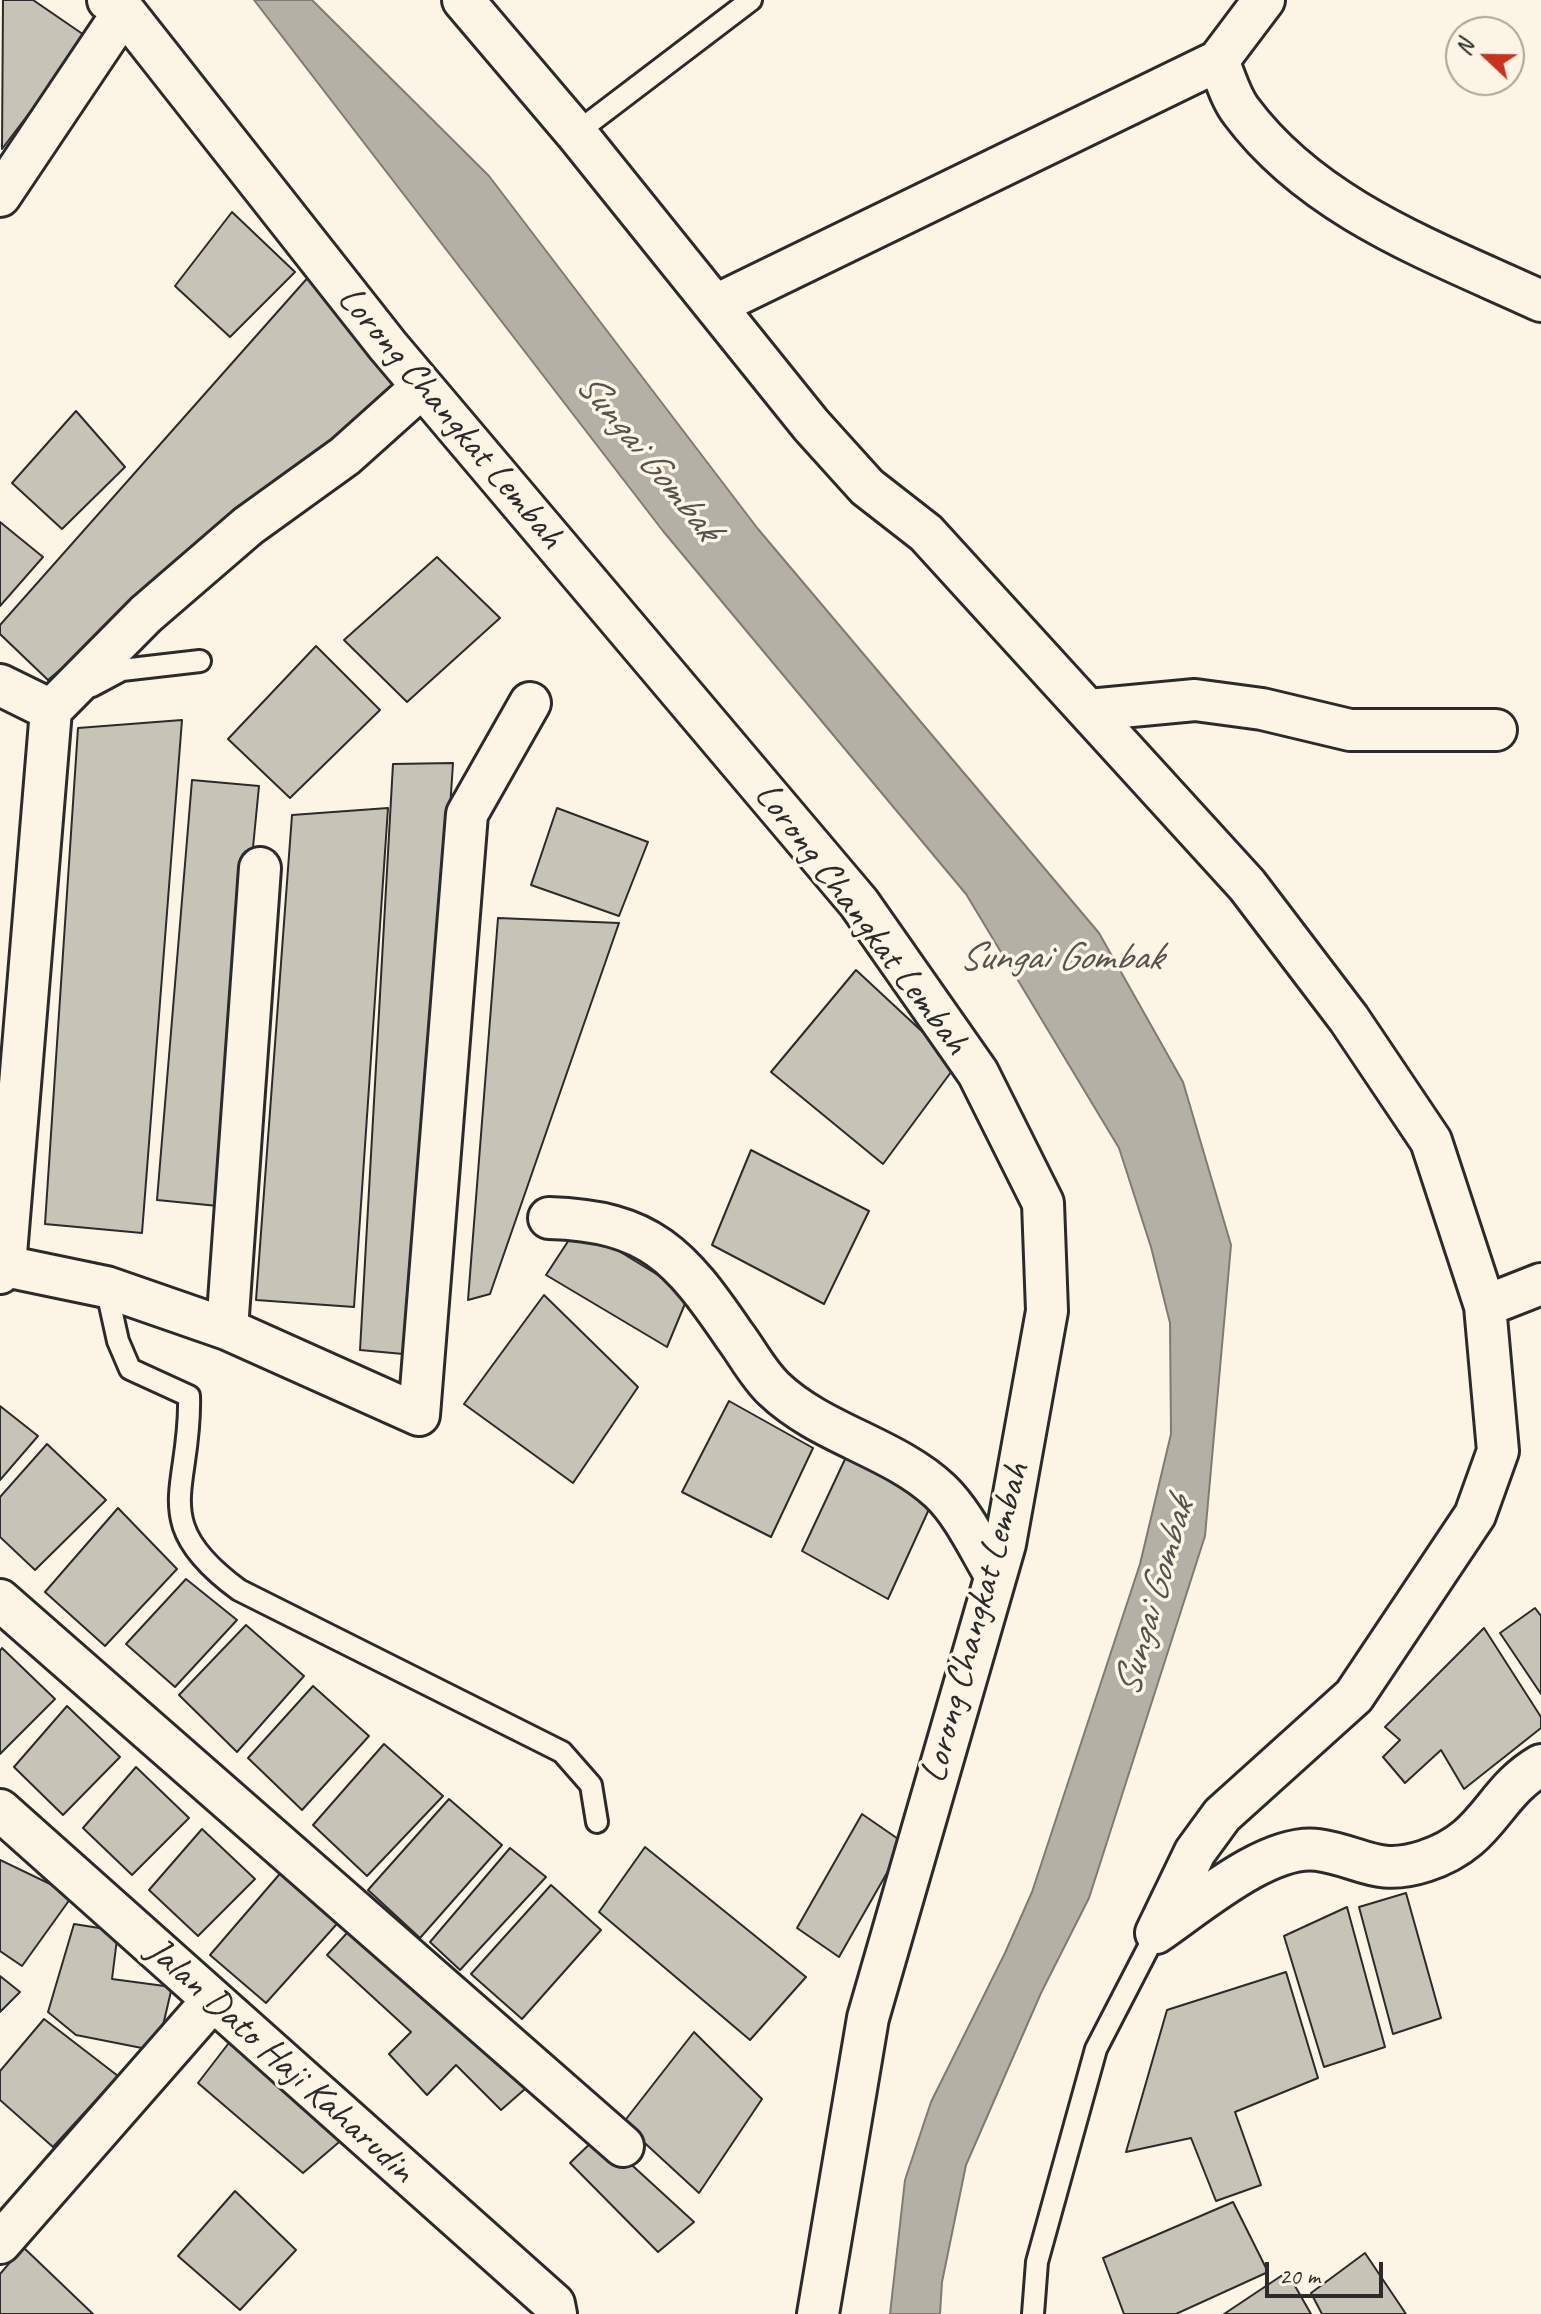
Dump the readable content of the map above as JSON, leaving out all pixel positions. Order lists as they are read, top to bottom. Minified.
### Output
{"streets":{"street":["Lorong Changkat Lembah","Jalan Dato Haji Kaharudin"]},"water":["Sungai Gombak"],"scale_bar":"20 m","north":"left"}
